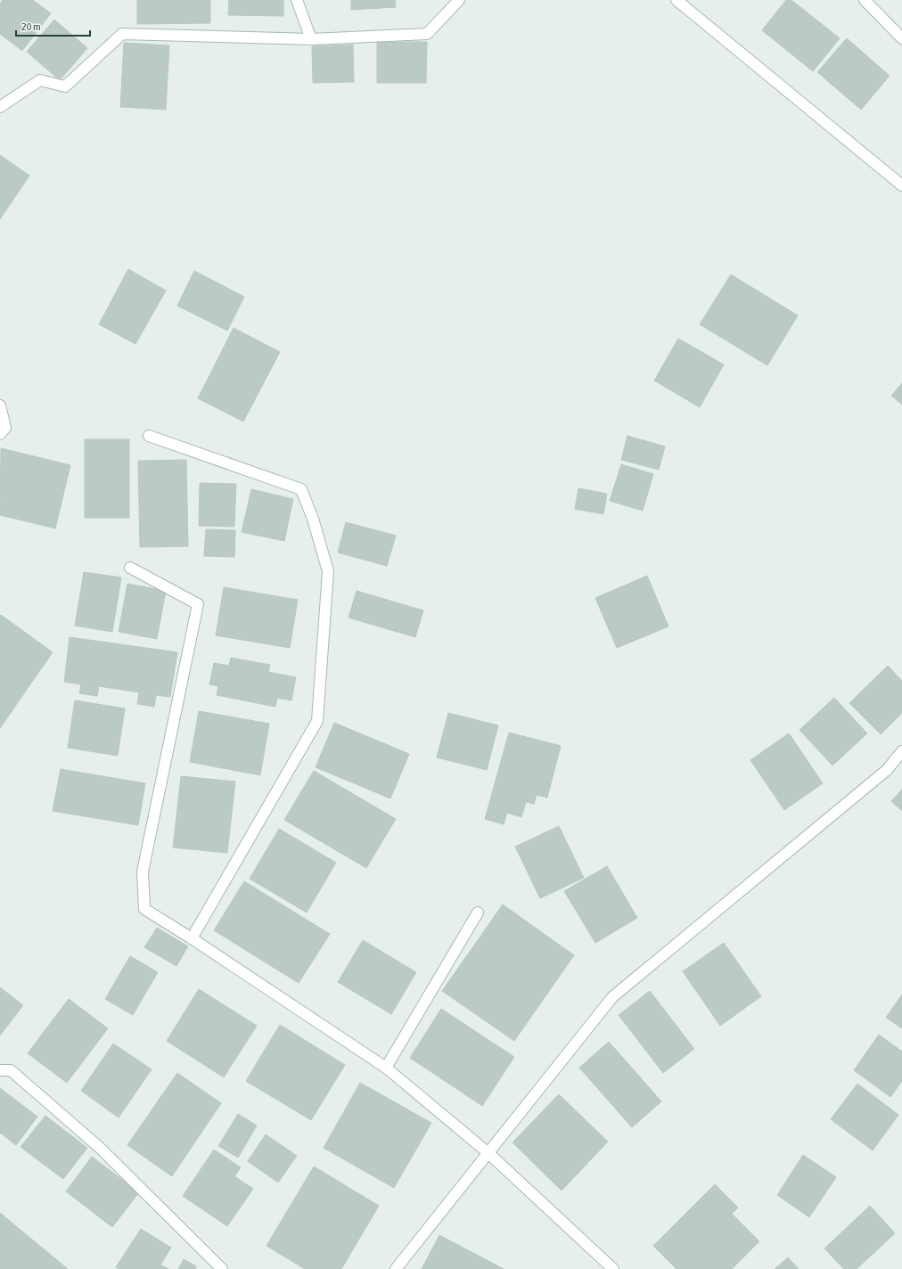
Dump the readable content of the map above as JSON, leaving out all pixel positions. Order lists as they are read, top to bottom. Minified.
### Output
{"scale_bar":"20 m"}
